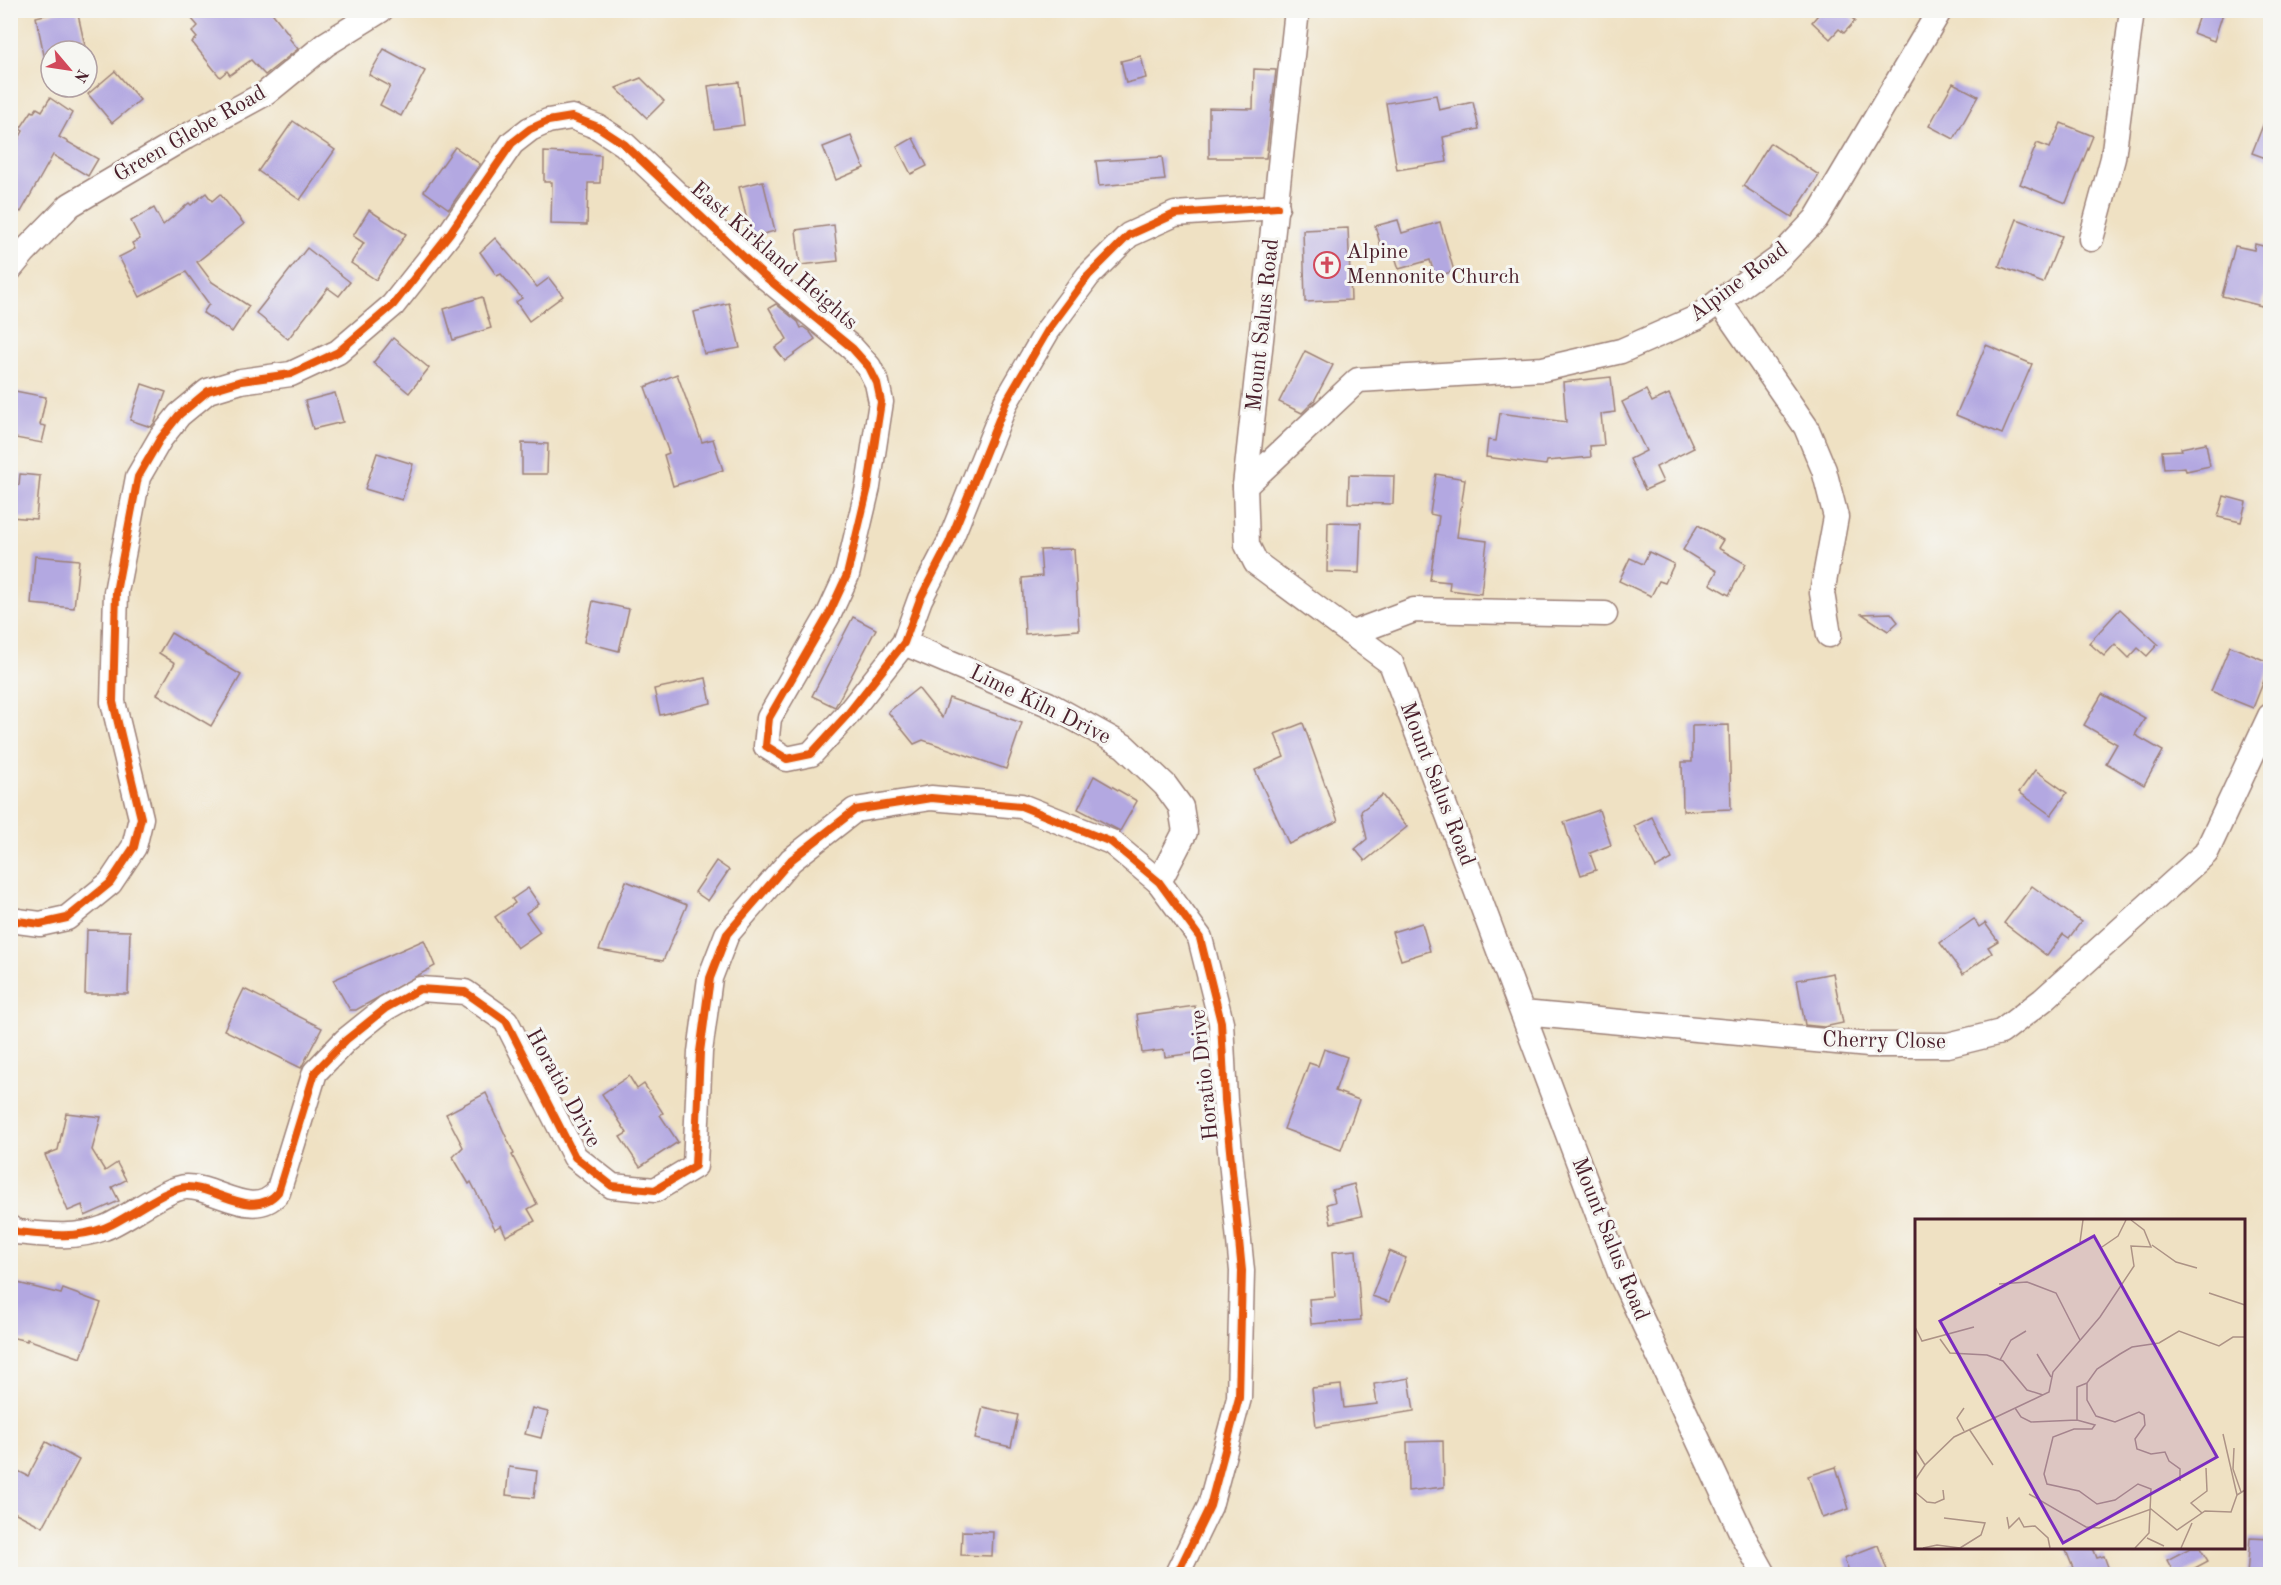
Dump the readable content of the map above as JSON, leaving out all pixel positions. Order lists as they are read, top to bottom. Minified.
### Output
{"streets":{"street":["Green Glebe Road","East Kirkland Heights","Alpine Road","Mount Salus Road","Lime Kiln Drive","Cherry Close","Horatio Drive"]},"crossings":[["East Kirkland Heights","Mount Salus Road"],["East Kirkland Heights","Lime Kiln Drive"],["Alpine Road","Mount Salus Road"],["Mount Salus Road","Cherry Close"],["Lime Kiln Drive","Horatio Drive"]],"places":{"church":["Alpine Mennonite Church"]},"north":"bottom right"}
